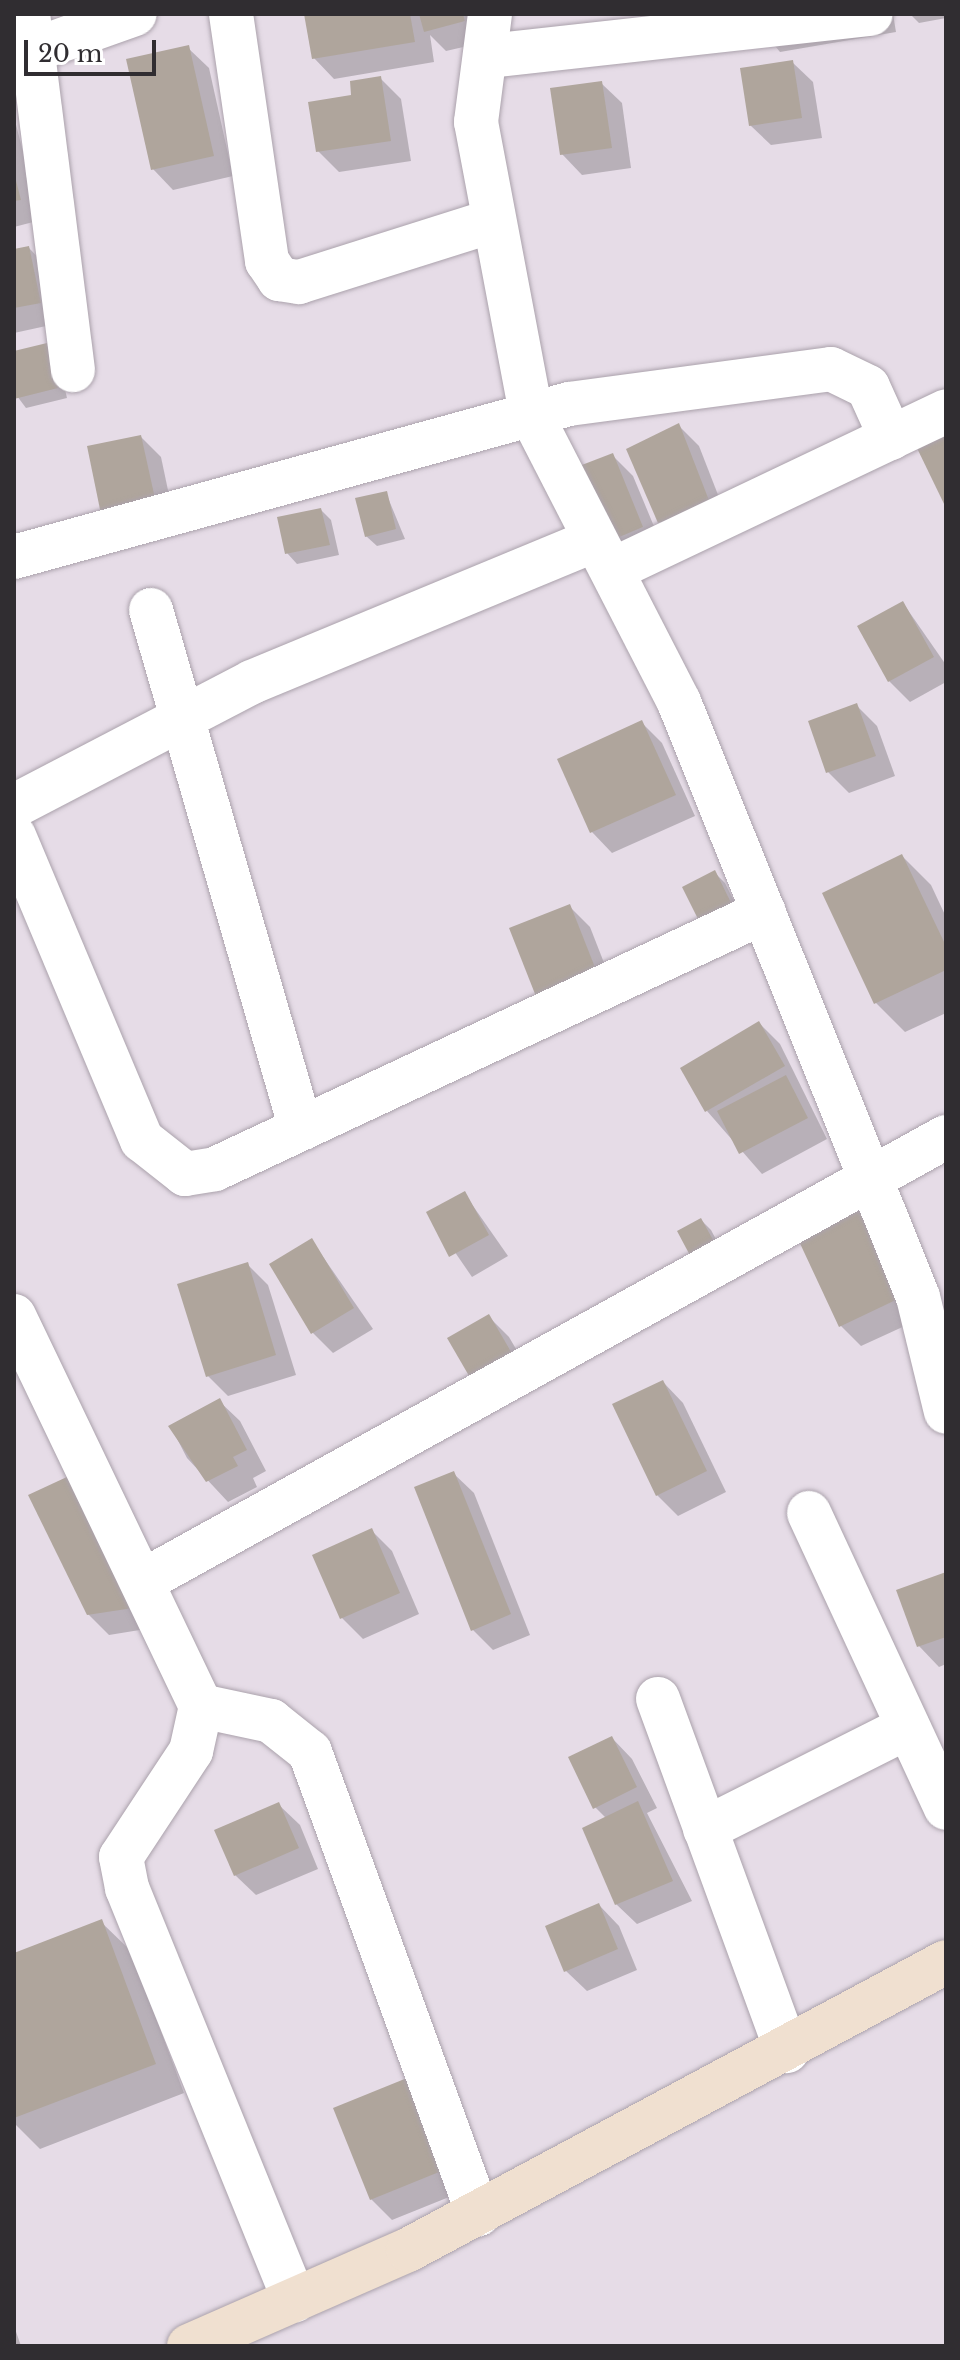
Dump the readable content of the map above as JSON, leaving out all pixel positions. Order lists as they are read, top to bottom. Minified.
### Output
{"scale_bar":"20 m"}
